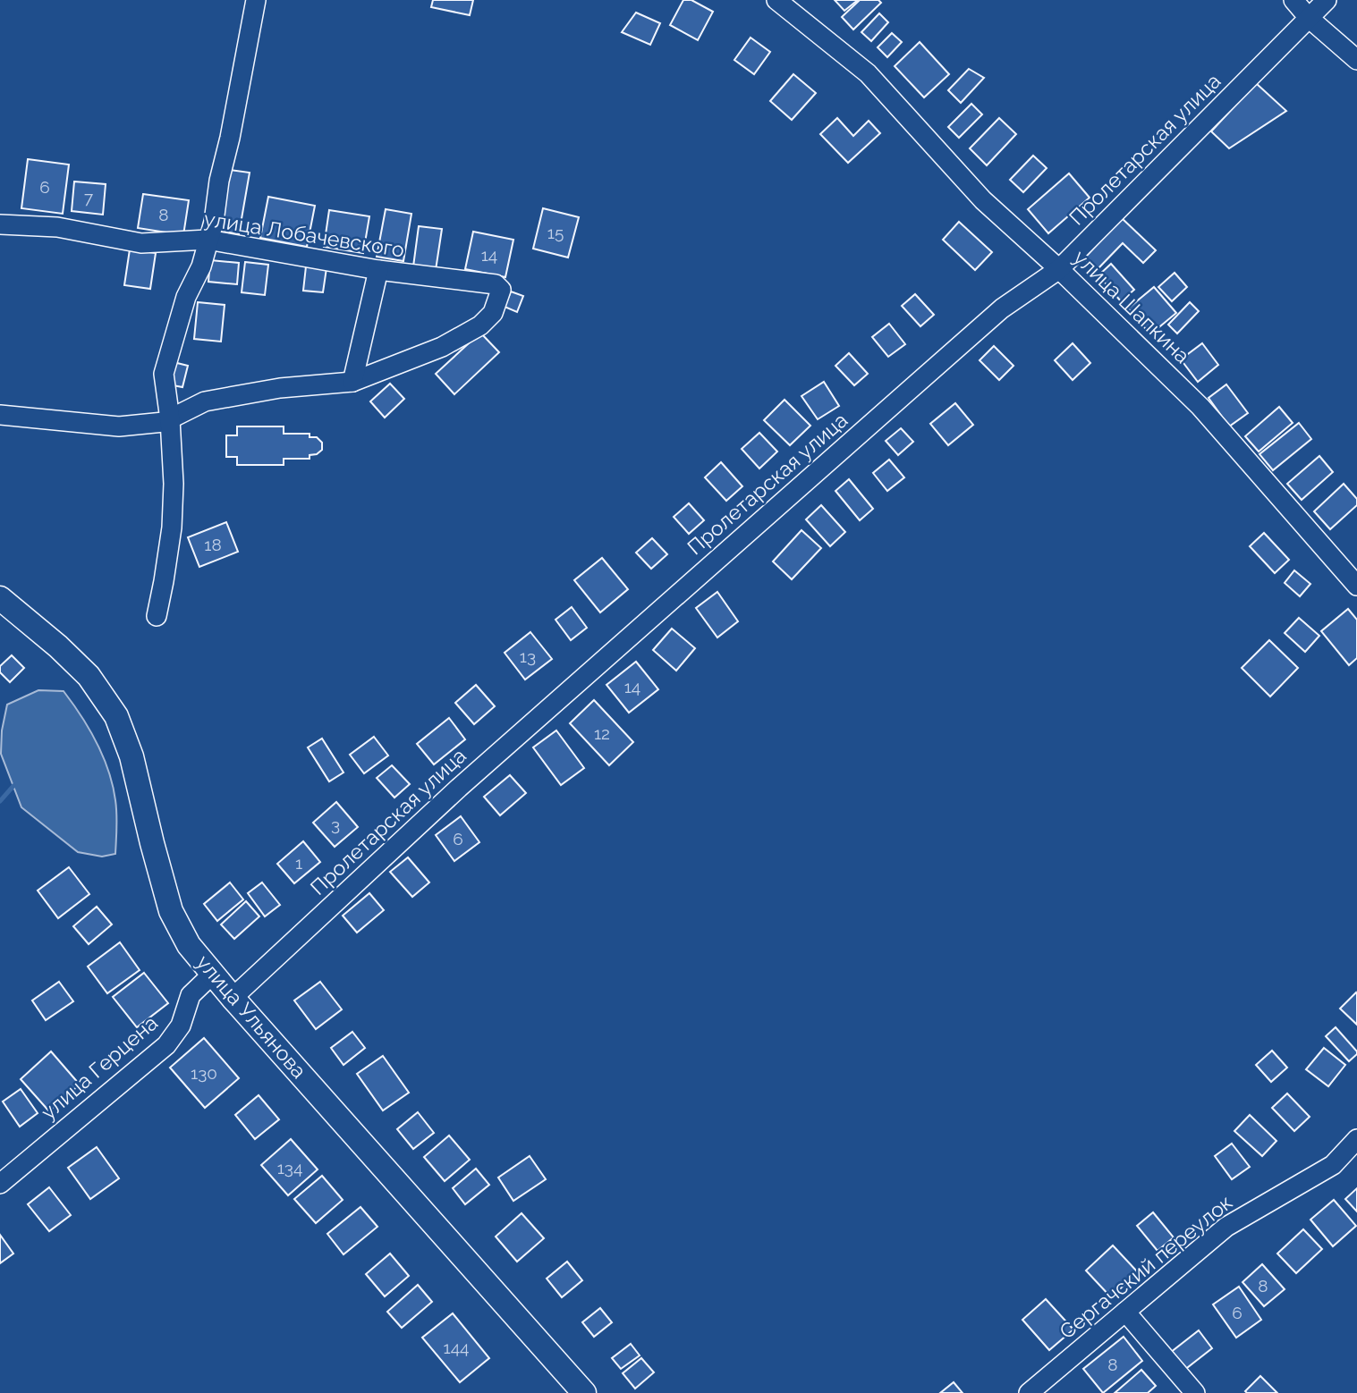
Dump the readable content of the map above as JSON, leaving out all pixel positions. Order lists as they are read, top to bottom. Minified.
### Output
{"streets":{"main road":["улица Ульянова"],"street":["Пролетарская улица","улица Лобачевского","улица Шапкина","улица Герцена","Сергачский переулок"]},"crossings":[["Пролетарская улица","улица Шапкина"],["Пролетарская улица","улица Ульянова"],["улица Ульянова","улица Герцена"]],"house_numbers":["6","7","8","15","14","18","13","14","12","3","6","1","130","134","8","6","144","8"]}
